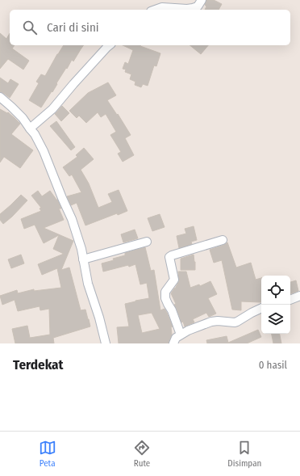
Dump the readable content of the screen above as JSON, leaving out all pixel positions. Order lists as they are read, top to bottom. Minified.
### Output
{"page":{"search":"Cari di sini","heading":["Terdekat","0 hasil"],"nav":["Peta","Rute","Disimpan"]}}
